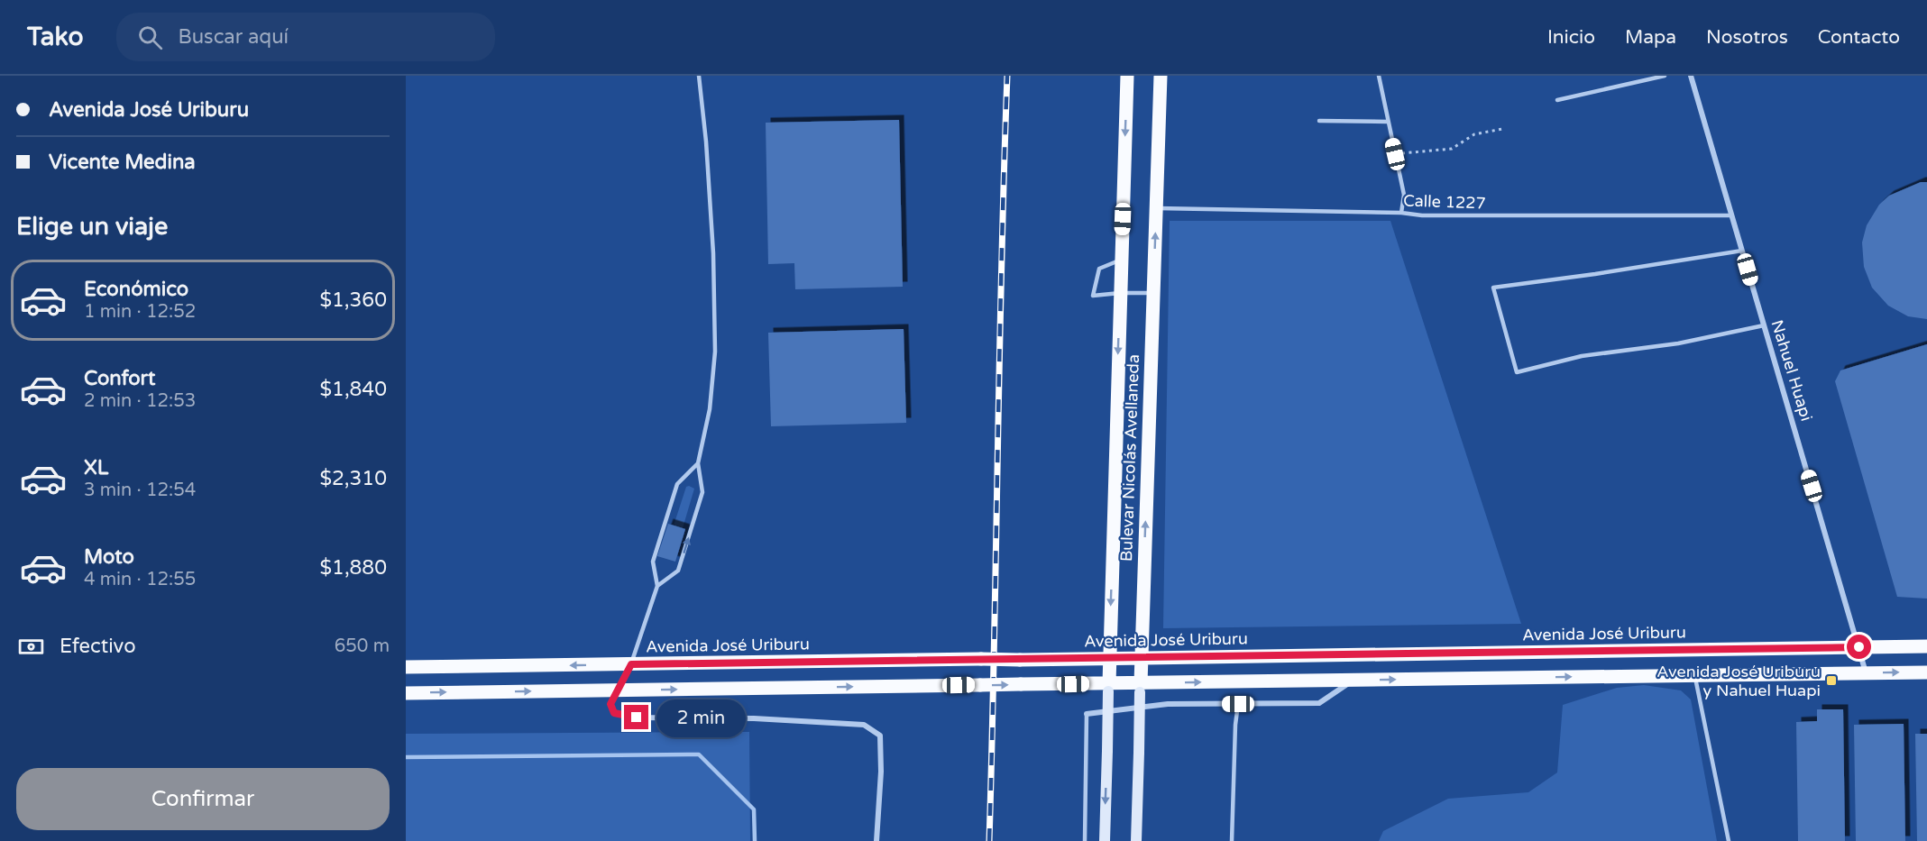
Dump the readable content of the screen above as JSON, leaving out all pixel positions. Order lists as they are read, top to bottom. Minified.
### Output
{"streets":{"main road":["Bulevar Nicolás Avellaneda","Avenida José Uriburu"],"street":["Nahuel Huapi"],"lane":["Calle 1227"]},"crossings":[["Calle 1227","Nahuel Huapi"],["Calle 1227","Bulevar Nicolás Avellaneda"],["Nahuel Huapi","Avenida José Uriburu"],["Bulevar Nicolás Avellaneda","Avenida José Uriburu"]],"places":{"transit":["Avenida José Uriburu y Nahuel Huapi"]},"page":{"header":"Tako","search":"Buscar aquí","nav":["Inicio","Mapa","Nosotros","Contacto"],"banner":["Avenida José Uriburu","Vicente Medina"],"heading":"Elige un viaje","list":[{"name":"Económico","note":"1 min · 12:52","value":"$1,360"},{"name":"Confort","note":"2 min · 12:53","value":"$1,840"},{"name":"XL","note":"3 min · 12:54","value":"$2,310"},{"name":"Moto","note":"4 min · 12:55","value":"$1,880"}],"pay":["Efectivo","650 m"],"bubble":"2 min","buttons":"Confirmar"}}
